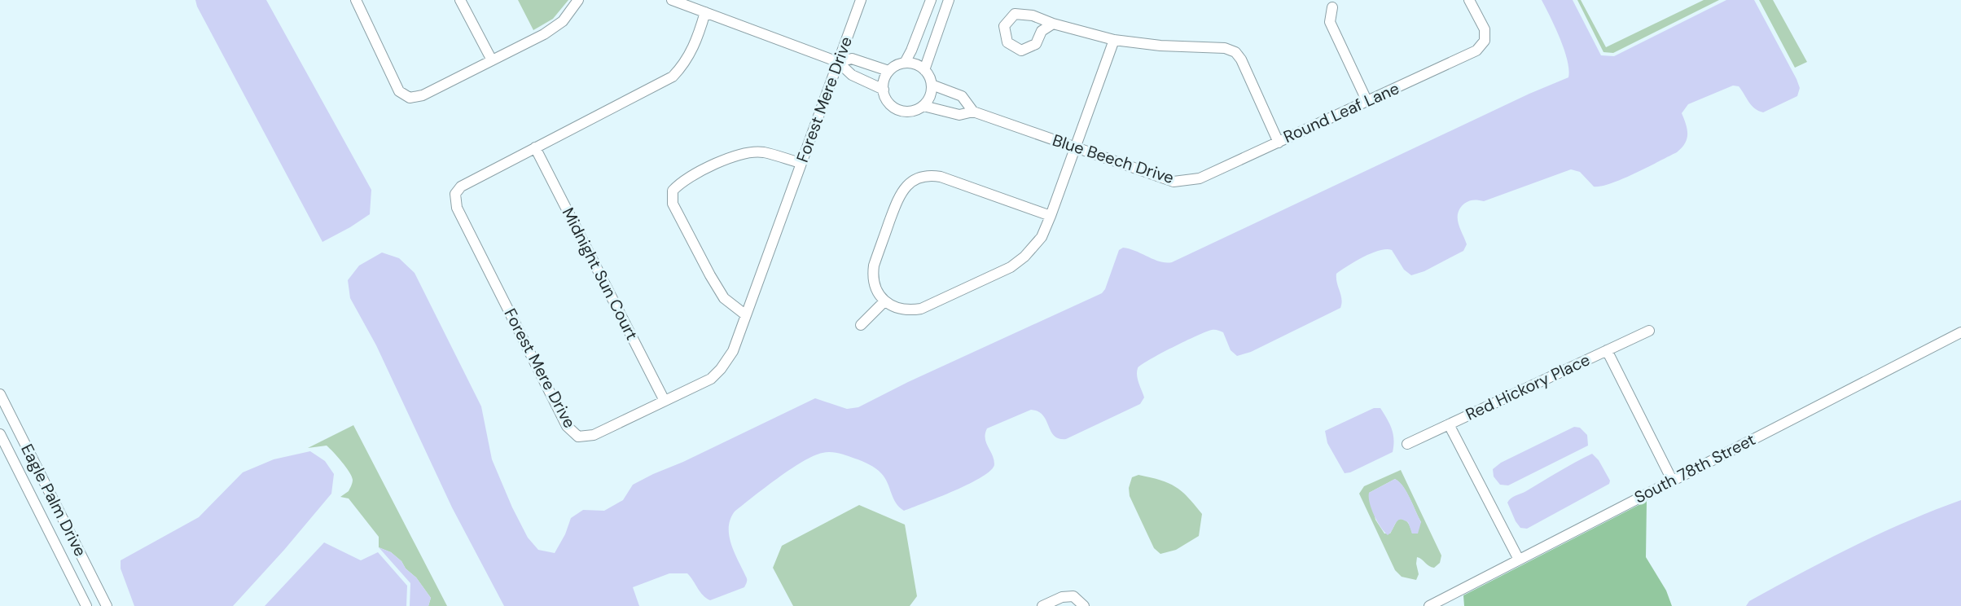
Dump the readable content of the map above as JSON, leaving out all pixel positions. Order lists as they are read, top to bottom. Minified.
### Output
{"streets":{"street":["Forest Mere Drive","Round Leaf Lane","Blue Beech Drive","Midnight Sun Court","Red Hickory Place","South 78th Street","Eagle Palm Drive"]},"crossings":[["Forest Mere Drive","Midnight Sun Court"],["Round Leaf Lane","Blue Beech Drive"]]}
